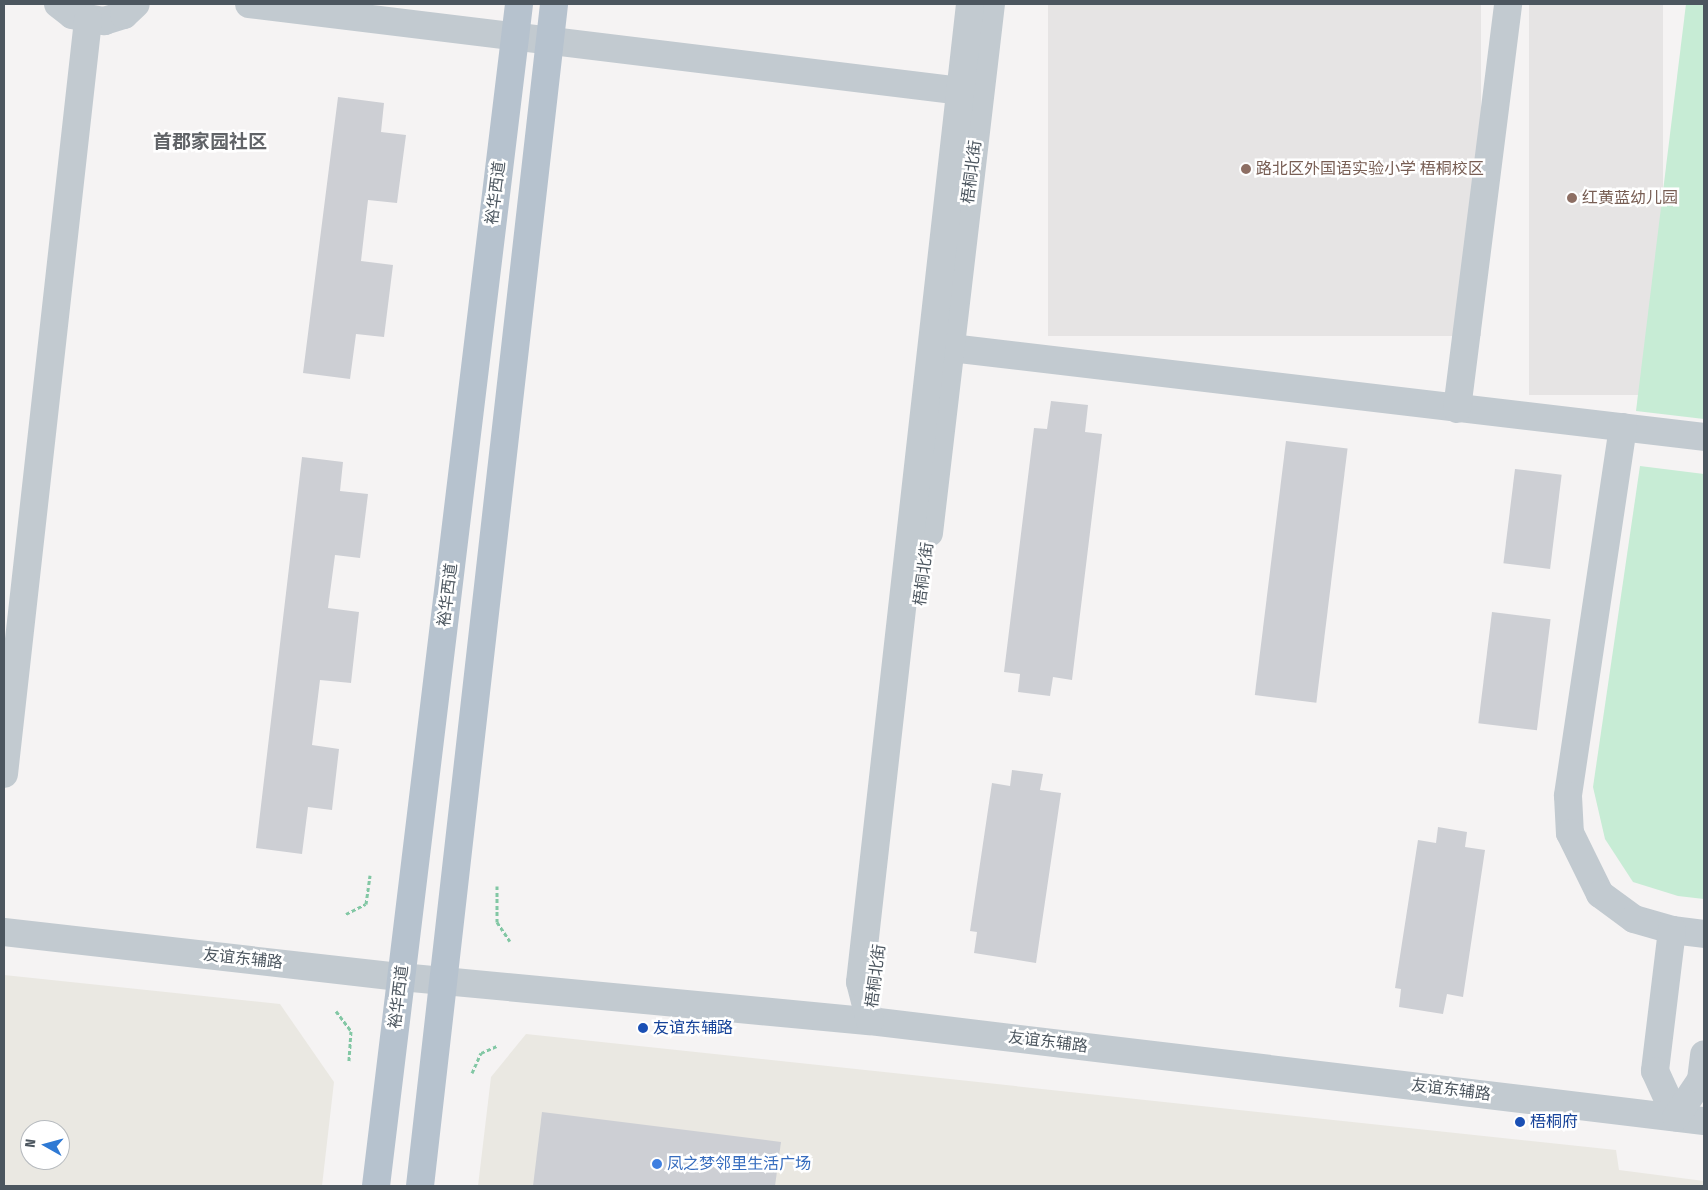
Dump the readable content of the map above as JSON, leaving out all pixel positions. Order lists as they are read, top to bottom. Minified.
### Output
{"streets":{"main road":["裕华西道"],"street":["梧桐北街","友谊东辅路"]},"crossings":[["梧桐北街","友谊东辅路"],["裕华西道","友谊东辅路"]],"districts":["首郡家园社区"],"places":["路北区外国语实验小学 梧桐校区","红黄蓝幼儿园","友谊东辅路","梧桐府","凤之梦邻里生活广场"],"north":"left"}
